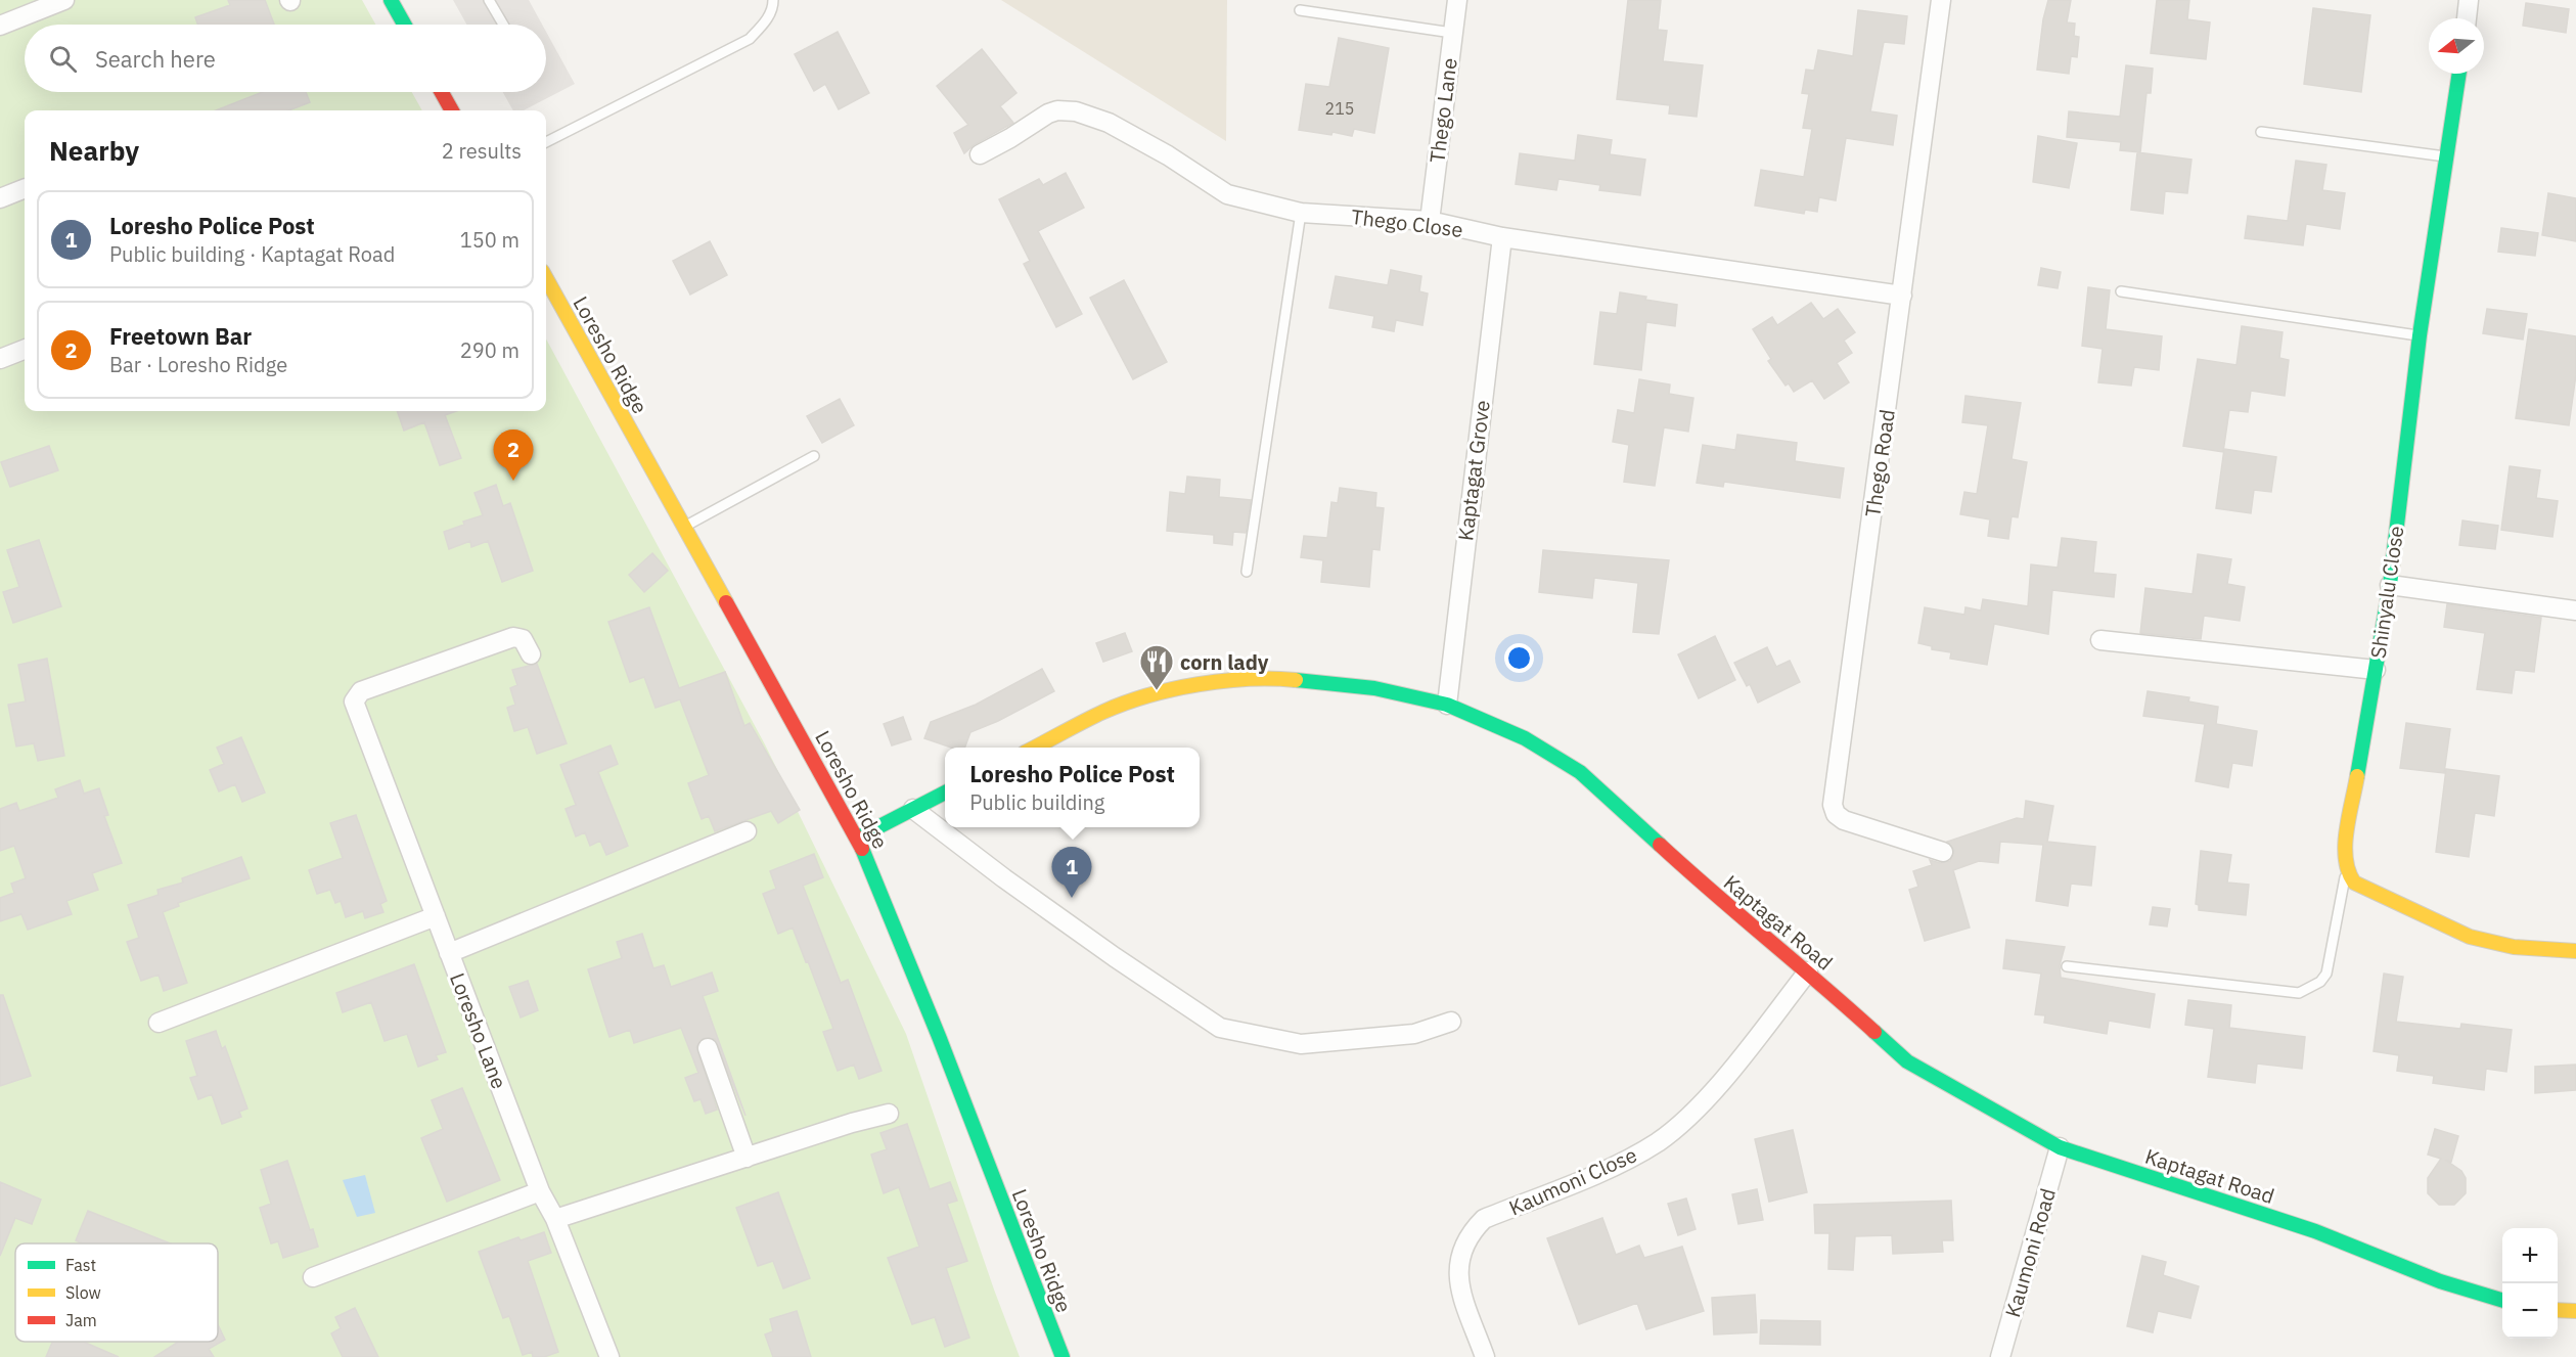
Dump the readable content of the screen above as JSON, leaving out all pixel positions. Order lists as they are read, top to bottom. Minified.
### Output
{"streets":{"main road":["Loresho Ridge","Shinyalu Close","Kaptagat Road"],"street":["Thego Lane","Thego Close","Thego Road","Kaptagat Grove","Loresho Lane","Kaumoni Close","Kaumoni Road"]},"crossings":[["Thego Lane","Thego Close"],["Thego Close","Thego Road"],["Thego Close","Kaptagat Grove"],["Kaptagat Grove","Kaptagat Road"],["Kaptagat Road","Kaumoni Close"],["Kaptagat Road","Kaumoni Road"]],"places":{"restaurant":["corn lady"]},"house_numbers":["215"],"legend":["Fast","Slow","Jam"],"north":"left","page":{"search":"Search here","heading":["Nearby","2 results"],"list":[{"mark":"1","name":"Loresho Police Post","note":"Public building · Kaptagat Road","value":"150 m"},{"mark":"2","name":"Freetown Bar","note":"Bar · Loresho Ridge","value":"290 m"}],"pins":["2","1"],"popup":["Loresho Police Post","Public building"],"map_buttons":["+","−"]}}
